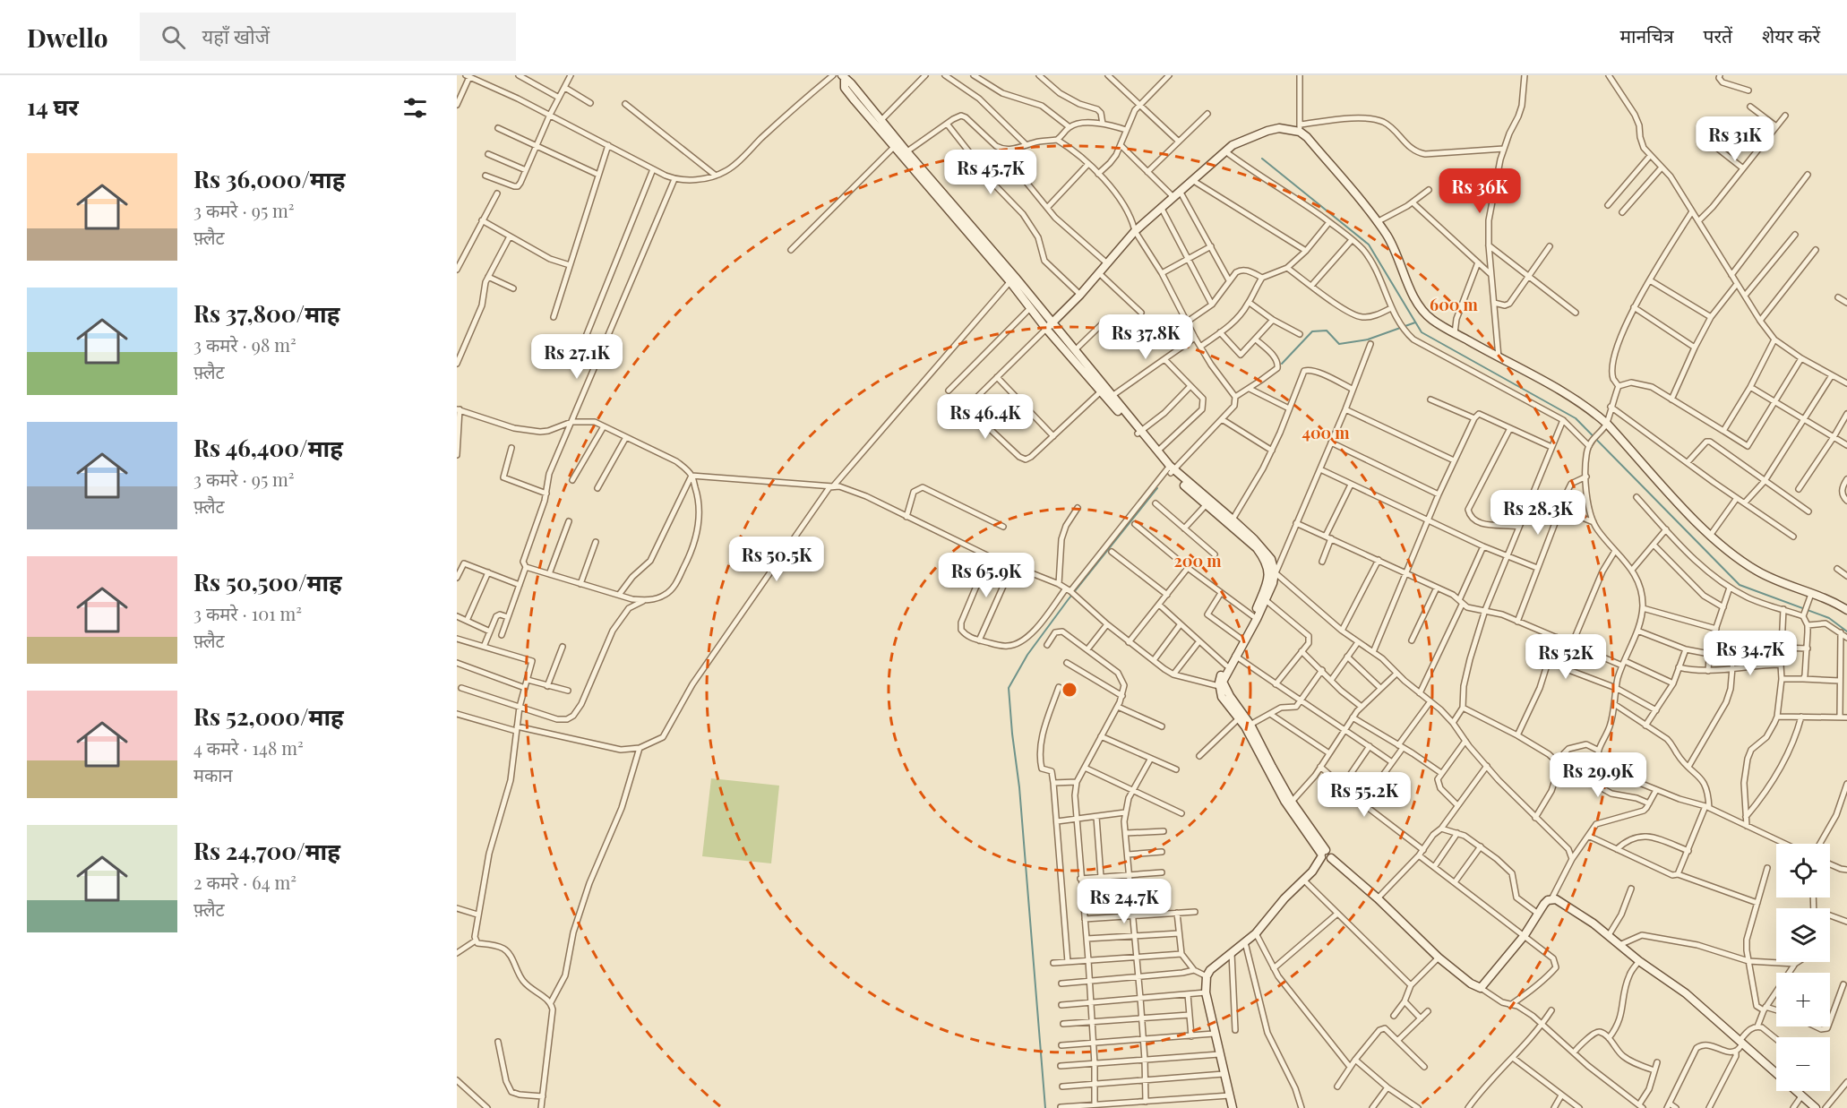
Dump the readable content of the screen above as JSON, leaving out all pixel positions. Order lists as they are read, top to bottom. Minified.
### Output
{"page":{"header":"Dwello","search":"यहाँ खोजें","nav":["मानचित्र","परतें","शेयर करें"],"heading":"14 घर","price":["Rs 31K","Rs 45.7K","Rs 36K","Rs 37.8K","Rs 27.1K","Rs 46.4K","Rs 28.3K","Rs 50.5K","Rs 65.9K","Rs 34.7K","Rs 52K","Rs 29.9K","Rs 55.2K","Rs 24.7K"],"list":[{"name":"Rs 36,000/माह","note":"3 कमरे · 95 m² · फ़्लैट"},{"name":"Rs 37,800/माह","note":"3 कमरे · 98 m² · फ़्लैट"},{"name":"Rs 46,400/माह","note":"3 कमरे · 95 m² · फ़्लैट"},{"name":"Rs 50,500/माह","note":"3 कमरे · 101 m² · फ़्लैट"},{"name":"Rs 52,000/माह","note":"4 कमरे · 148 m² · मकान"},{"name":"Rs 24,700/माह","note":"2 कमरे · 64 m² · फ़्लैट"}],"map_buttons":["+","−"]},"rings":["600 m","400 m","200 m"]}
